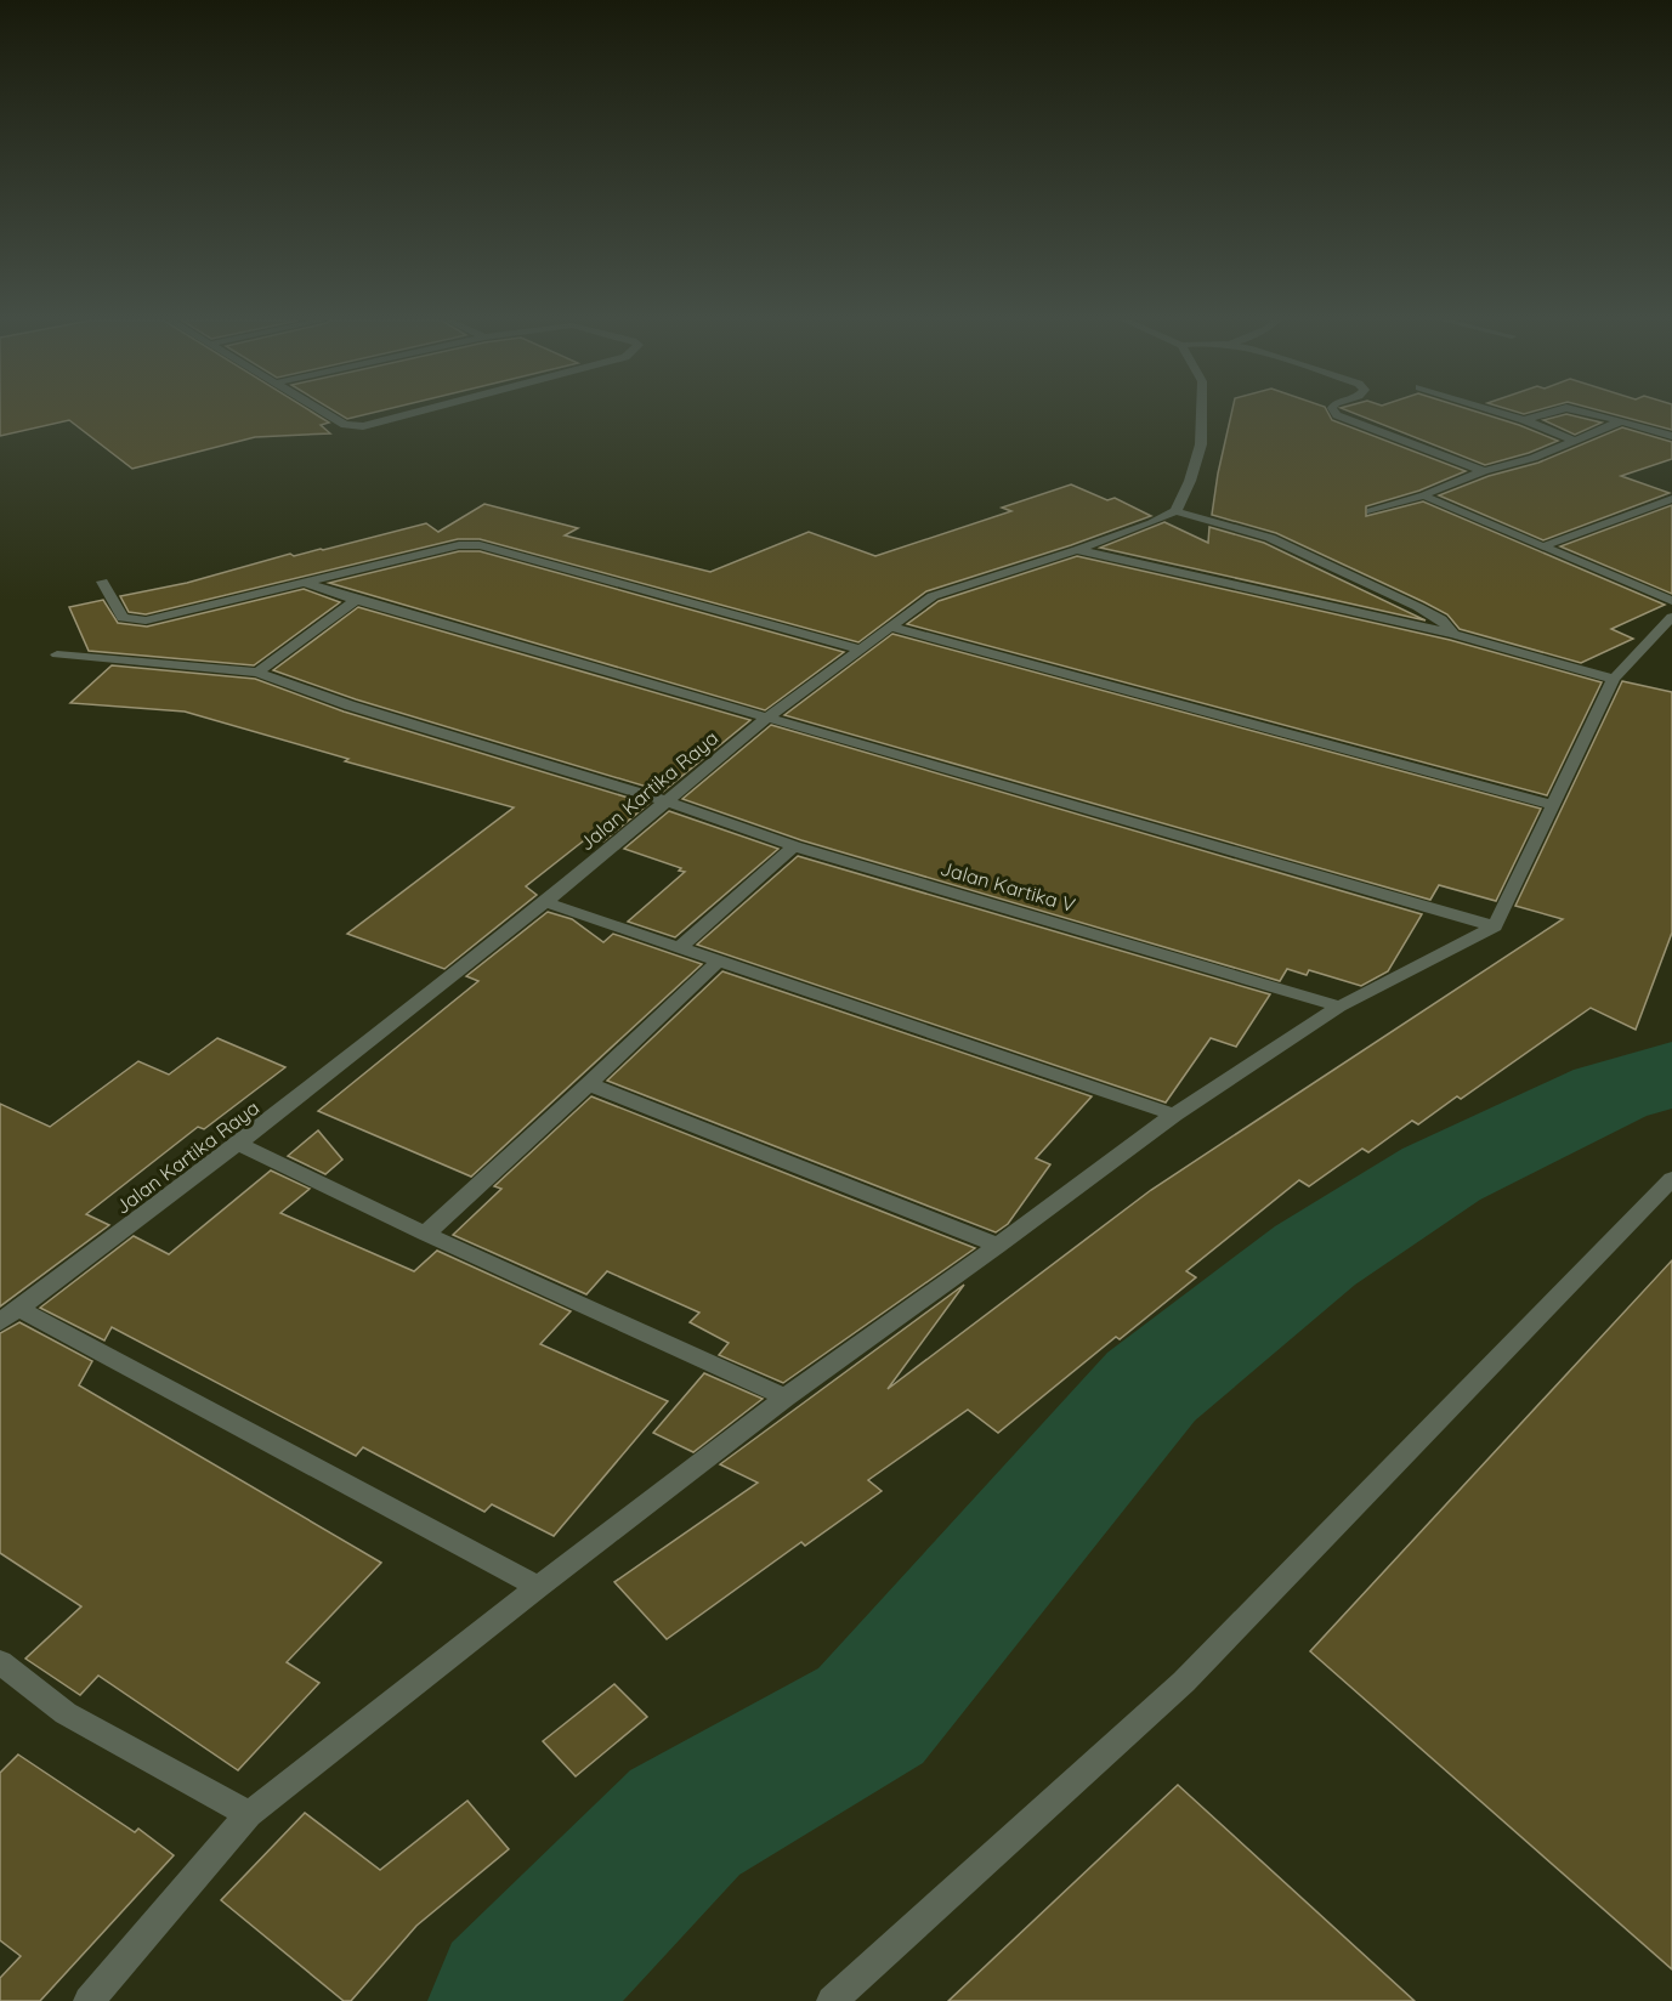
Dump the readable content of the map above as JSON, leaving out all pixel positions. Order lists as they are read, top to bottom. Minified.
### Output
{"streets":{"street":["Jalan Kartika Raya","Jalan Kartika V"]},"crossings":[["Jalan Kartika Raya","Jalan Kartika V"]]}
